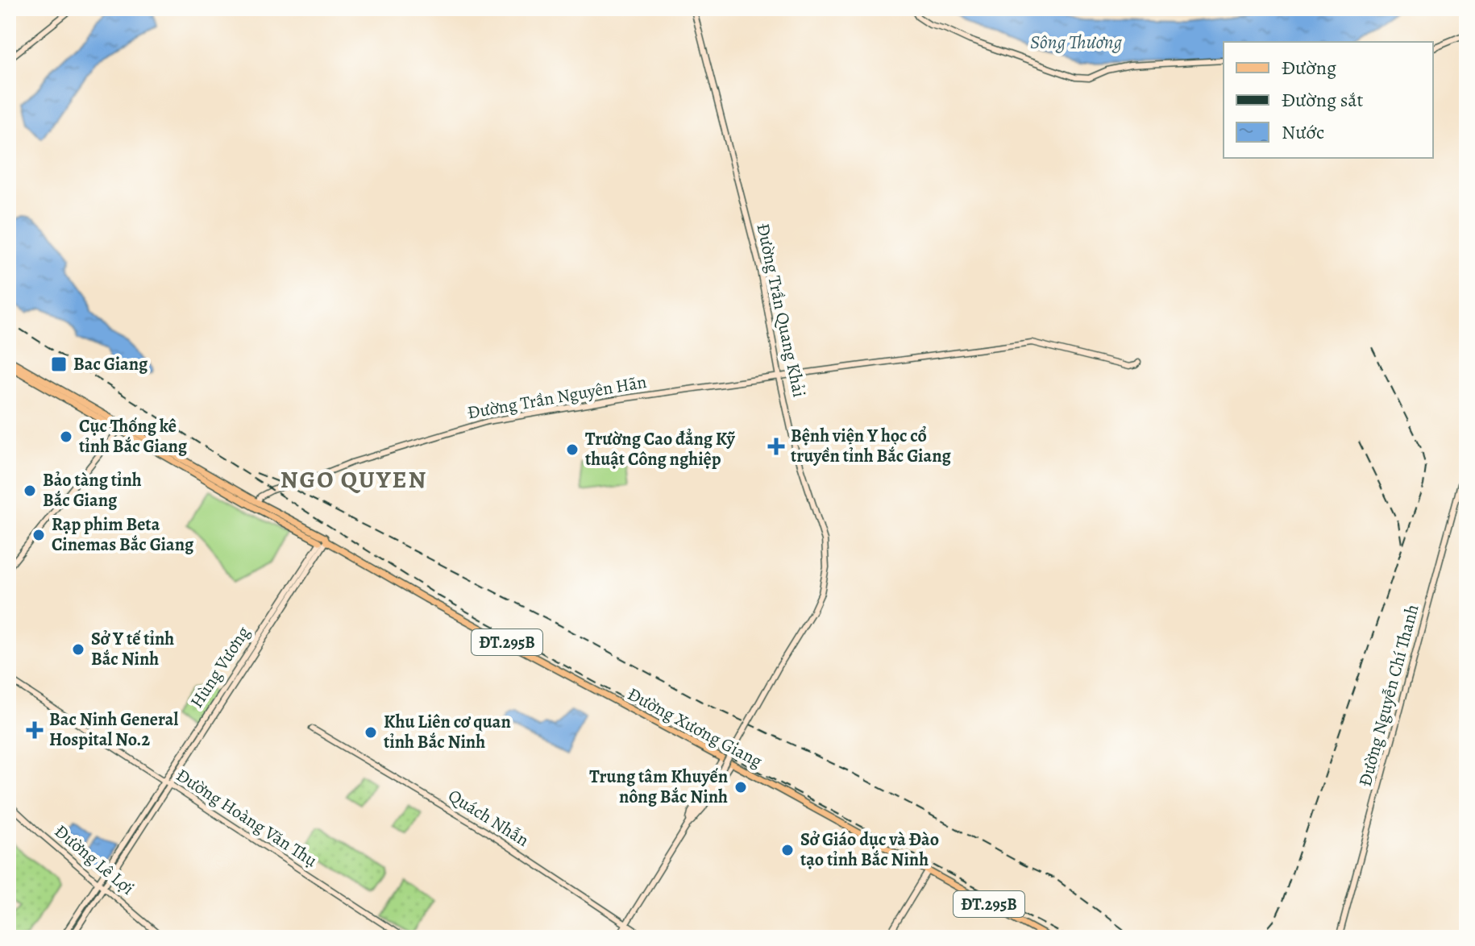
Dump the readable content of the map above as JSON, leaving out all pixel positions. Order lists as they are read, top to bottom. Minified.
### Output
{"streets":{"main road":["ĐT.295B","Đường Xương Giang"],"street":["Đường Trần Quang Khải","Đường Trần Nguyên Hãn","Hùng Vương","Đường Nguyễn Chí Thanh","Đường Hoàng Văn Thụ","Quách Nhẫn","Đường Lê Lợi"]},"crossings":[["Đường Trần Quang Khải","Đường Trần Nguyên Hãn"],["Đường Trần Nguyên Hãn","Đường Xương Giang"],["Hùng Vương","Đường Xương Giang"],["Hùng Vương","Đường Hoàng Văn Thụ"],["Hùng Vương","Đường Lê Lợi"]],"districts":["NGO QUYEN"],"water":["Sông Thương"],"places":{"transit":["Bac Giang"],"other":["Cục Thống kê tỉnh Bắc Giang","Trường Cao đẳng Kỹ thuật Công nghiệp","Bảo tàng tỉnh Bắc Giang","Rạp phim Beta Cinemas Bắc Giang","Sở Y tế tỉnh Bắc Ninh","Khu Liên cơ quan tỉnh Bắc Ninh","Trung tâm Khuyến nông Bắc Ninh","Sở Giáo dục và Đào tạo tỉnh Bắc Ninh"],"health":["Bệnh viện Y học cổ truyền tỉnh Bắc Giang","Bac Ninh General Hospital No.2"]},"legend":["Đường","Đường sắt","Nước"]}
